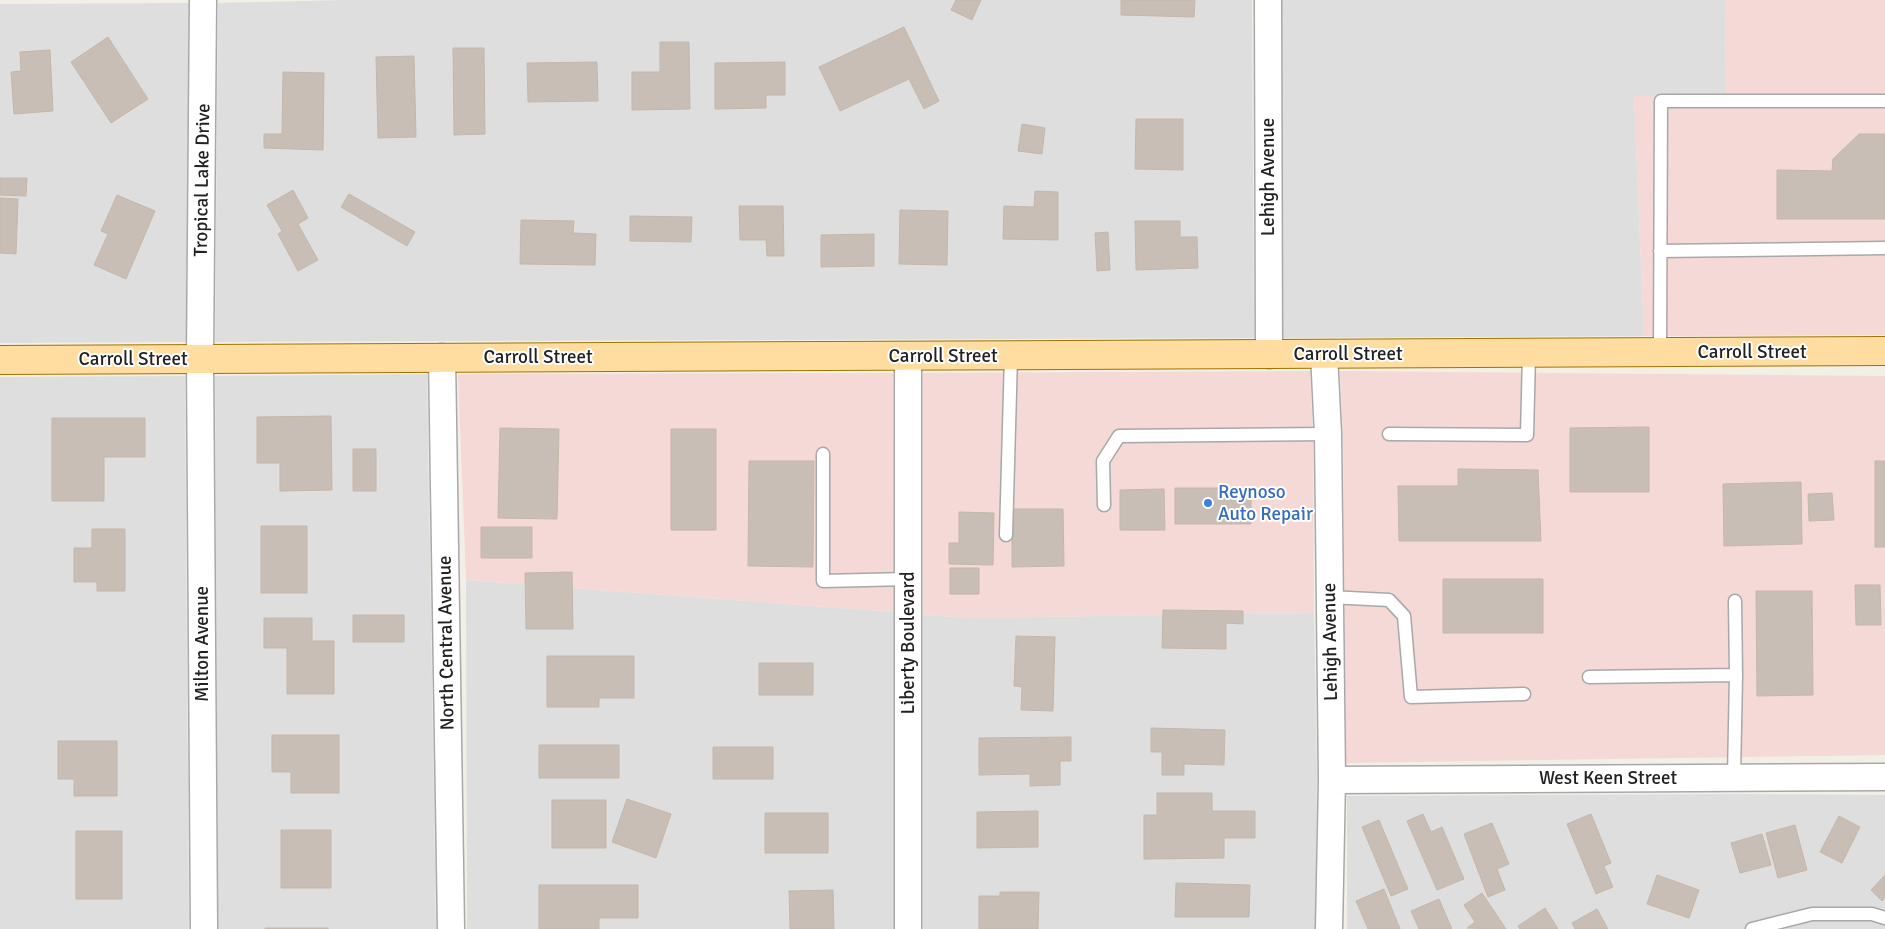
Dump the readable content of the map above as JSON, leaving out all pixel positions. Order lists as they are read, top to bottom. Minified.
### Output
{"streets":{"main road":["Carroll Street"],"street":["Lehigh Avenue","Tropical Lake Drive","North Central Avenue","Liberty Boulevard","Milton Avenue","West Keen Street"]},"crossings":[["Lehigh Avenue","Carroll Street"],["Lehigh Avenue","West Keen Street"],["Tropical Lake Drive","Carroll Street"],["Tropical Lake Drive","Milton Avenue"],["Carroll Street","North Central Avenue"],["Carroll Street","Liberty Boulevard"],["Carroll Street","Milton Avenue"]],"places":["Reynoso Auto Repair"]}
